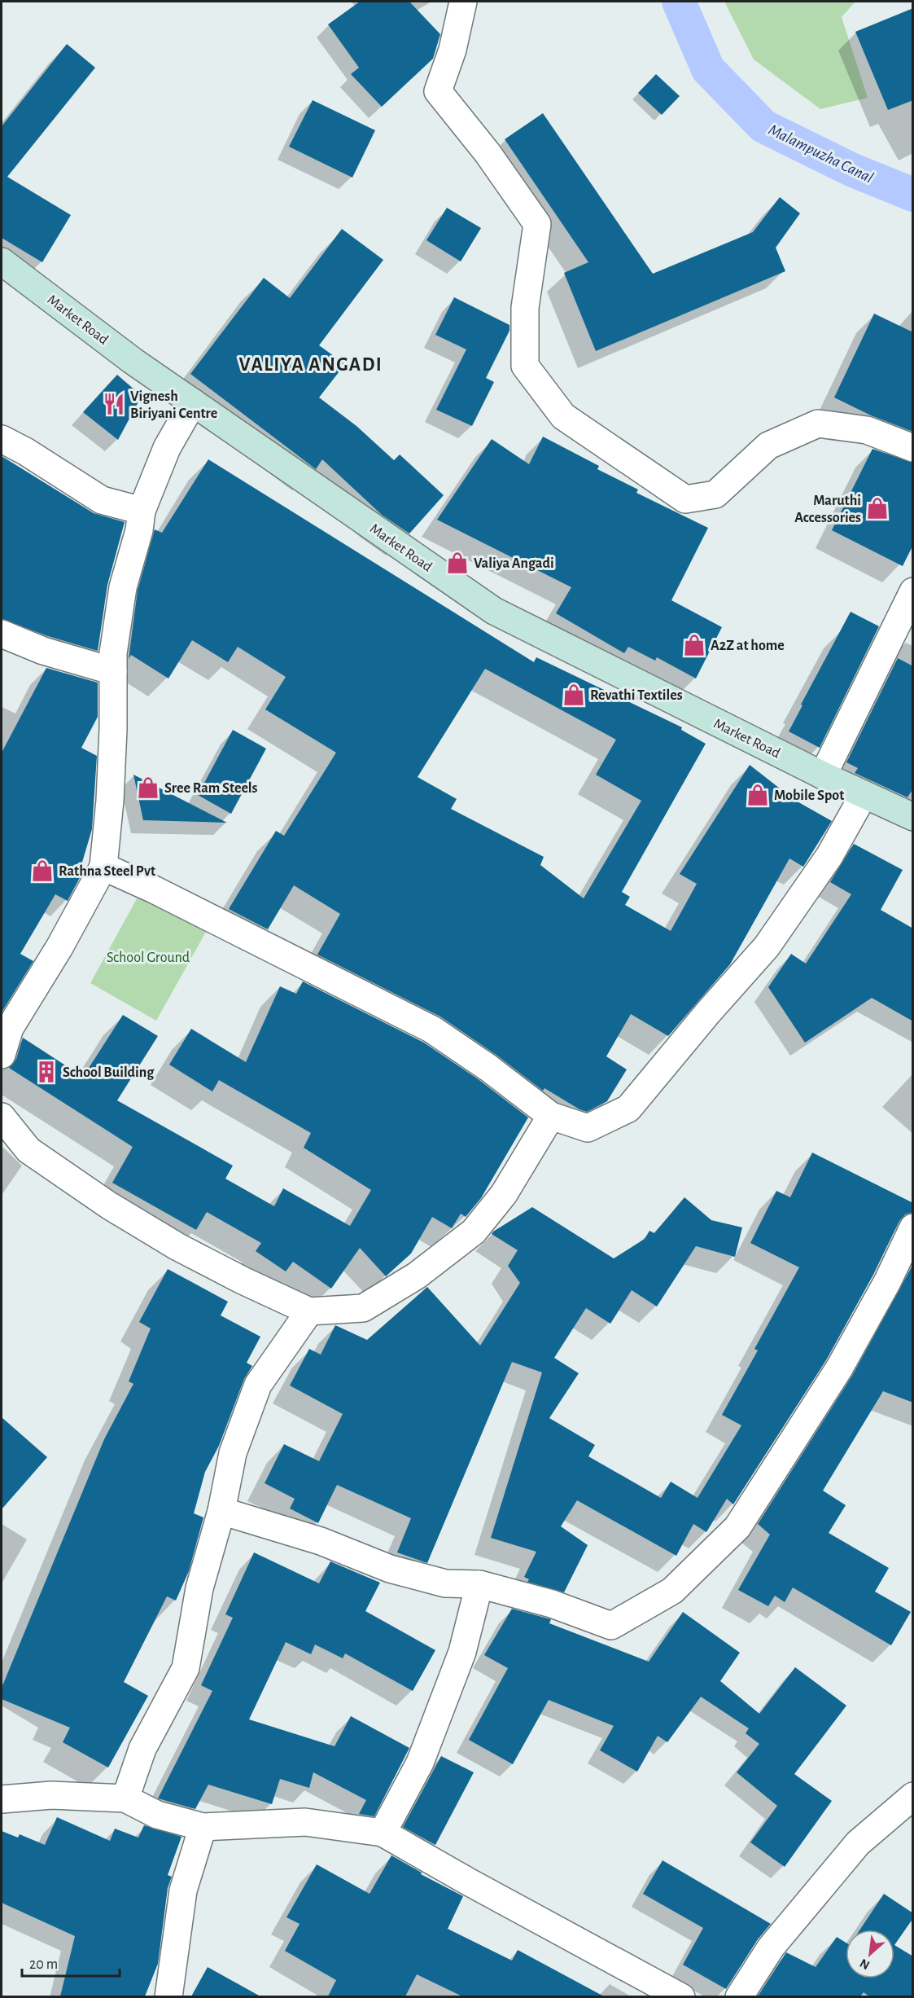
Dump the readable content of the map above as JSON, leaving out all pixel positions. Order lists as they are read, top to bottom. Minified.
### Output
{"streets":{"main road":["Market Road"]},"districts":["VALIYA ANGADI"],"water":["Malampuzha Canal"],"parks":["School Ground"],"places":{"restaurant":["Vignesh Biriyani Centre"],"shop":["Maruthi Accessories","Valiya Angadi","A2Z at home","Revathi Textiles","Sree Ram Steels","Mobile Spot","Rathna Steel Pvt"],"building":["School Building"]},"scale_bar":"20 m","north":"bottom left"}
